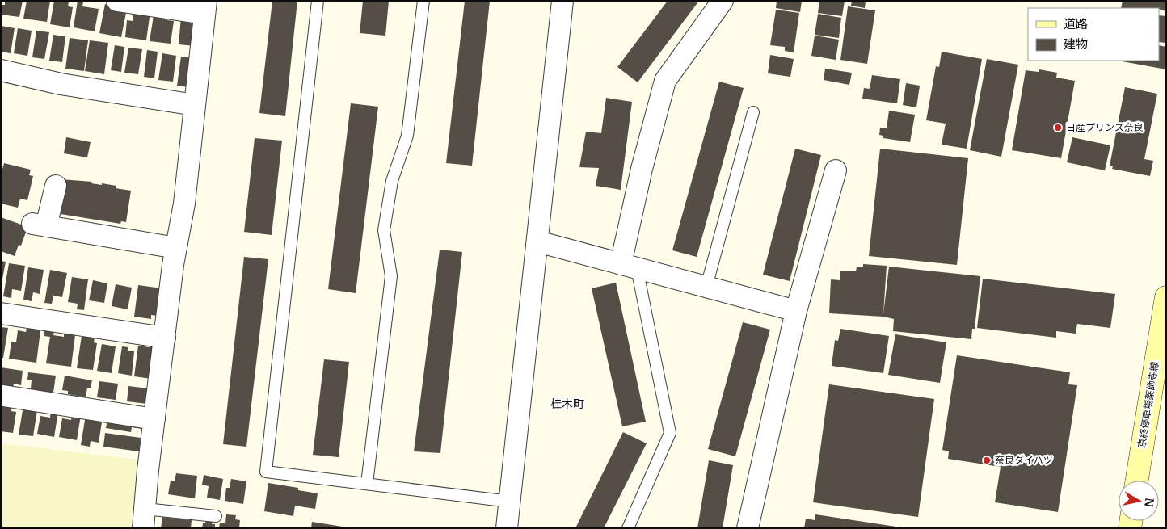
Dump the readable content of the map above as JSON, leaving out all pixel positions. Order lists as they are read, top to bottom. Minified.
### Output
{"streets":{"main road":["京終停車場薬師寺線"]},"districts":["桂木町"],"places":["日産プリンス奈良","奈良ダイハツ"],"legend":["道路","建物"],"north":"right"}
